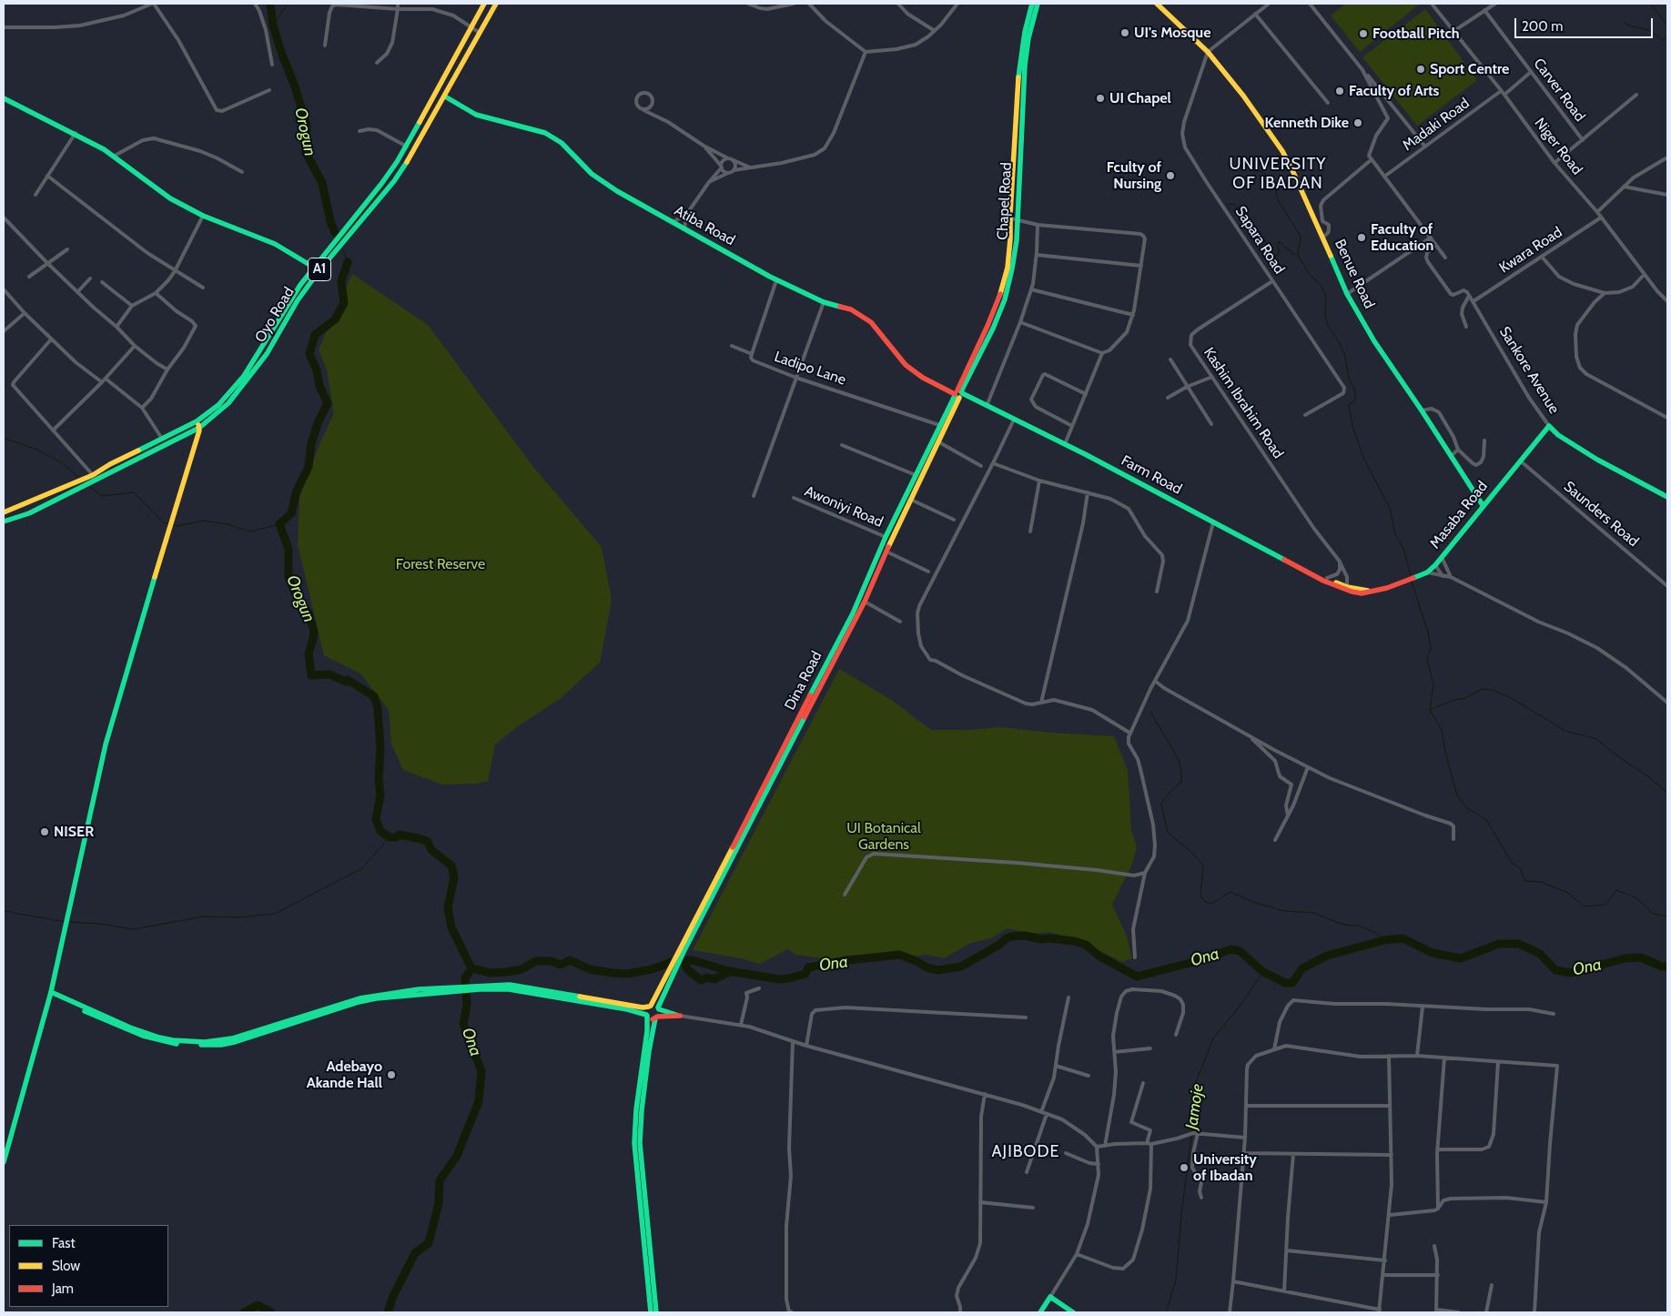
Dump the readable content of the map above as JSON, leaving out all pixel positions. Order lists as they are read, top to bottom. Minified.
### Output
{"streets":{"main road":["Chapel Road","Atiba Road","A1","Benue Road","Oyo Road","Sankore Avenue","Farm Road","Masaba Road","Dina Road"],"street":["Carver Road","Madaki Road","Niger Road","Sapara Road","Kwara Road","Ladipo Lane","Kashim Ibrahim Road","Awoniyi Road","Saunders Road"]},"crossings":[["Carver Road","Madaki Road"],["Madaki Road","Niger Road"],["Niger Road","Kwara Road"],["Chapel Road","Atiba Road"],["Chapel Road","Farm Road"],["Chapel Road","Dina Road"],["Atiba Road","Oyo Road"],["Atiba Road","Ladipo Lane"],["Atiba Road","Farm Road"],["Atiba Road","Dina Road"],["Sapara Road","Benue Road"],["Sapara Road","Kashim Ibrahim Road"],["Kwara Road","Sankore Avenue"],["Benue Road","Masaba Road"],["Ladipo Lane","Dina Road"],["Sankore Avenue","Masaba Road"],["Kashim Ibrahim Road","Farm Road"],["Farm Road","Masaba Road"],["Farm Road","Dina Road"],["Awoniyi Road","Dina Road"],["Saunders Road","Masaba Road"]],"districts":["UNIVERSITY OF IBADAN","AJIBODE"],"water":["Orogun","Ona","Jamoje"],"parks":["Forest Reserve","UI Botanical Gardens"],"places":["UI's Mosque","Football Pitch","Sport Centre","Faculty of Arts","UI Chapel","Kenneth Dike","Fculty of Nursing","Faculty of Education","NISER","Adebayo Akande Hall","University of Ibadan"],"legend":["Fast","Slow","Jam"],"scale_bar":"200 m"}
